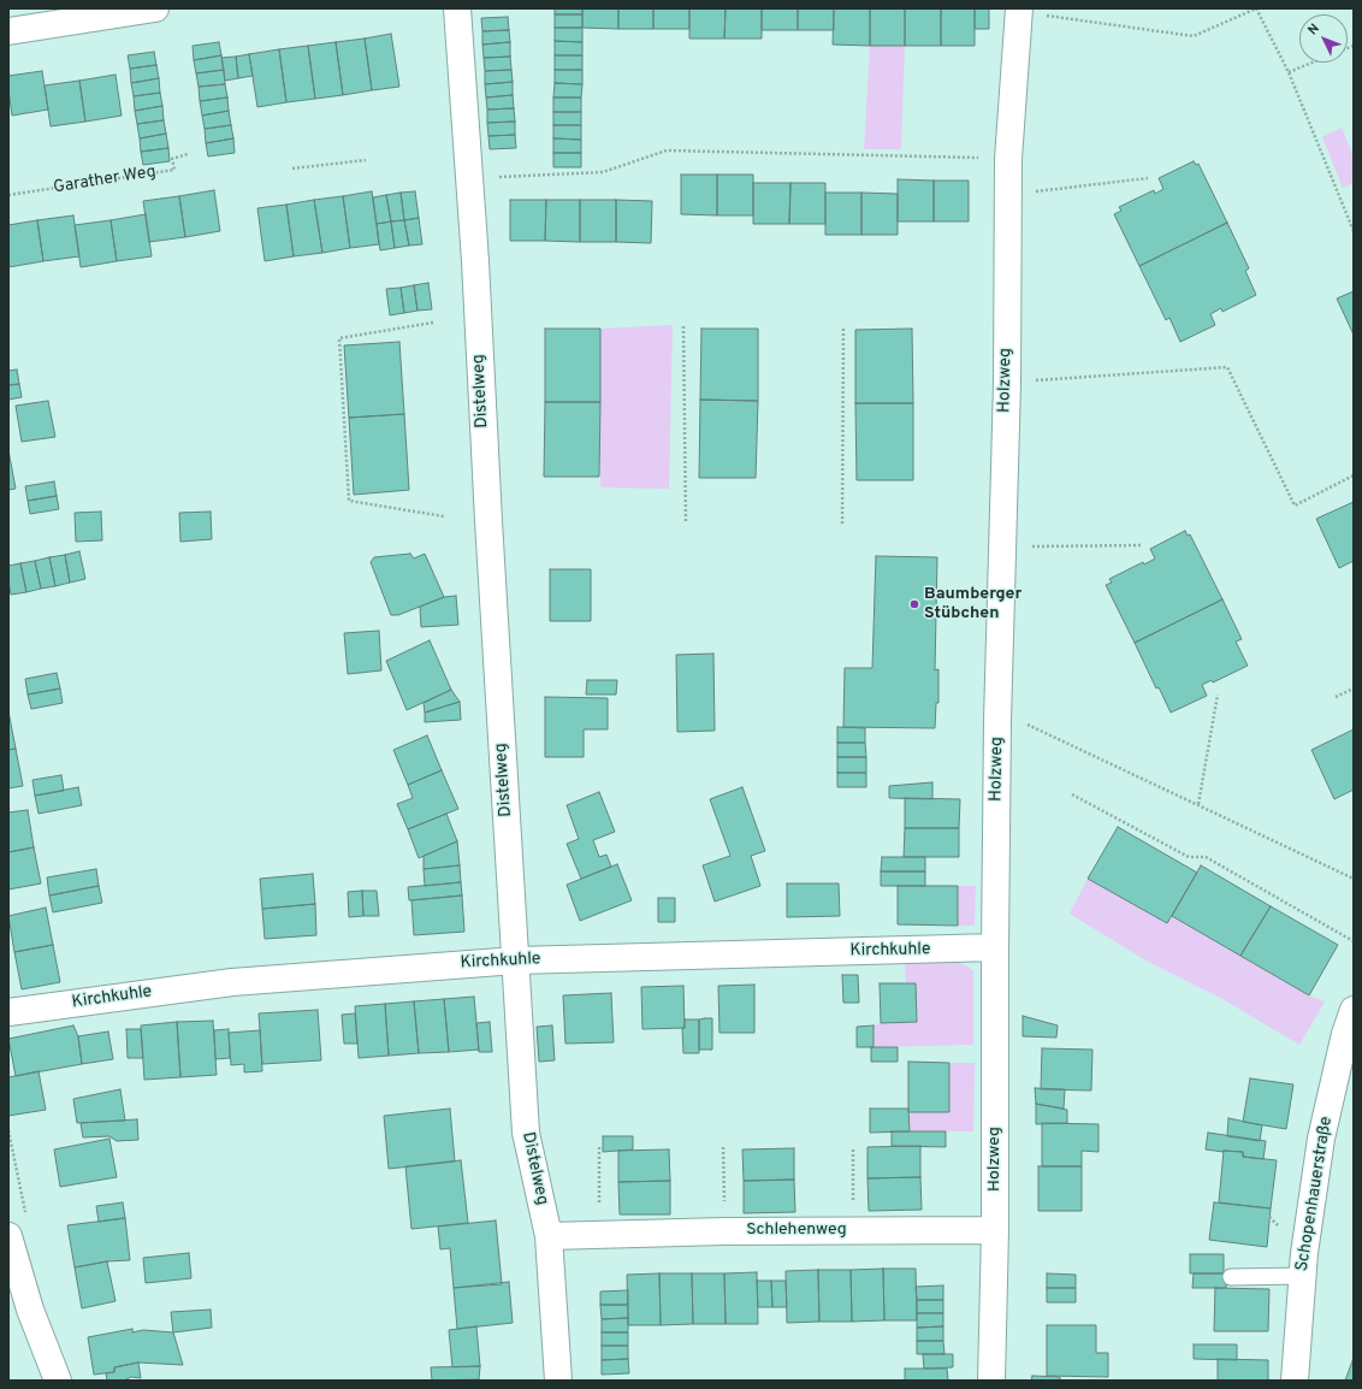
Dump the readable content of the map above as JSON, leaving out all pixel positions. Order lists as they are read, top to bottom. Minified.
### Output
{"streets":{"street":["Holzweg","Distelweg","Kirchkuhle","Schopenhauerstraße","Schlehenweg"],"path":["Garather Weg"]},"crossings":[["Holzweg","Kirchkuhle"],["Holzweg","Schlehenweg"],["Distelweg","Kirchkuhle"],["Distelweg","Schlehenweg"]],"places":["Baumberger Stübchen"],"north":"top left"}
